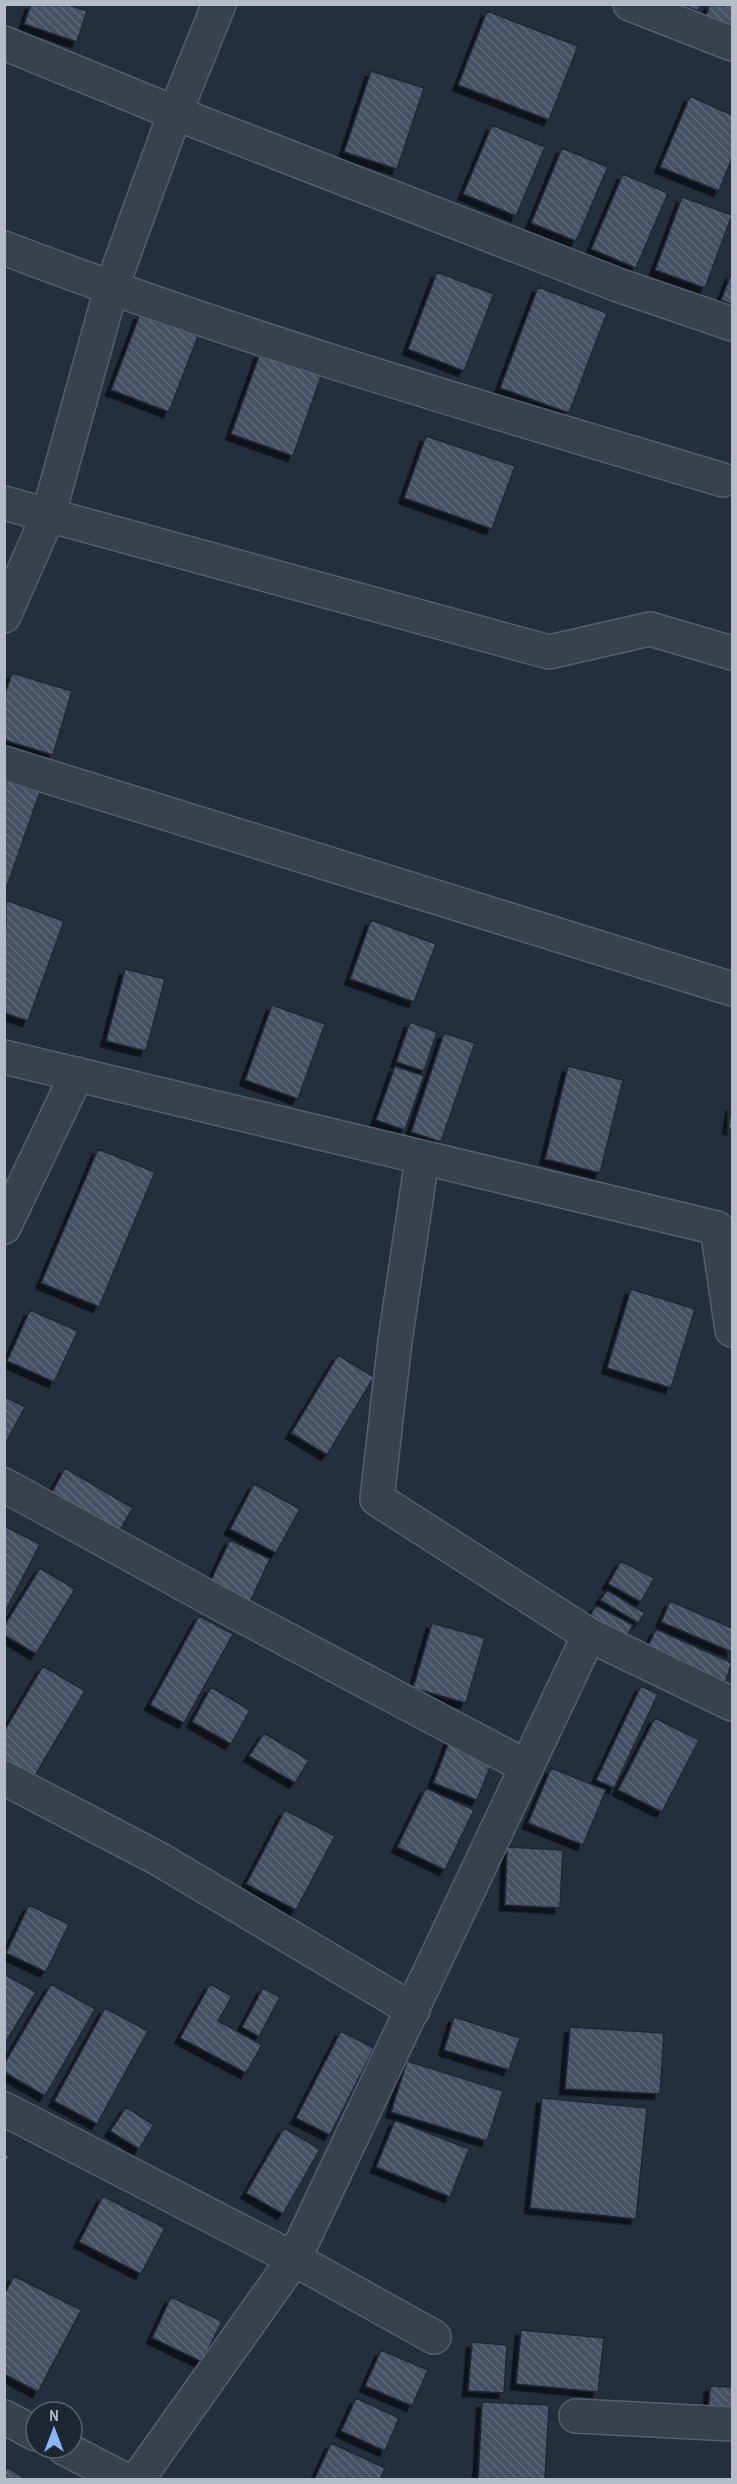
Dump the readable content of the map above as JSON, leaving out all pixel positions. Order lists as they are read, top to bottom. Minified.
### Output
{"north":"top"}
